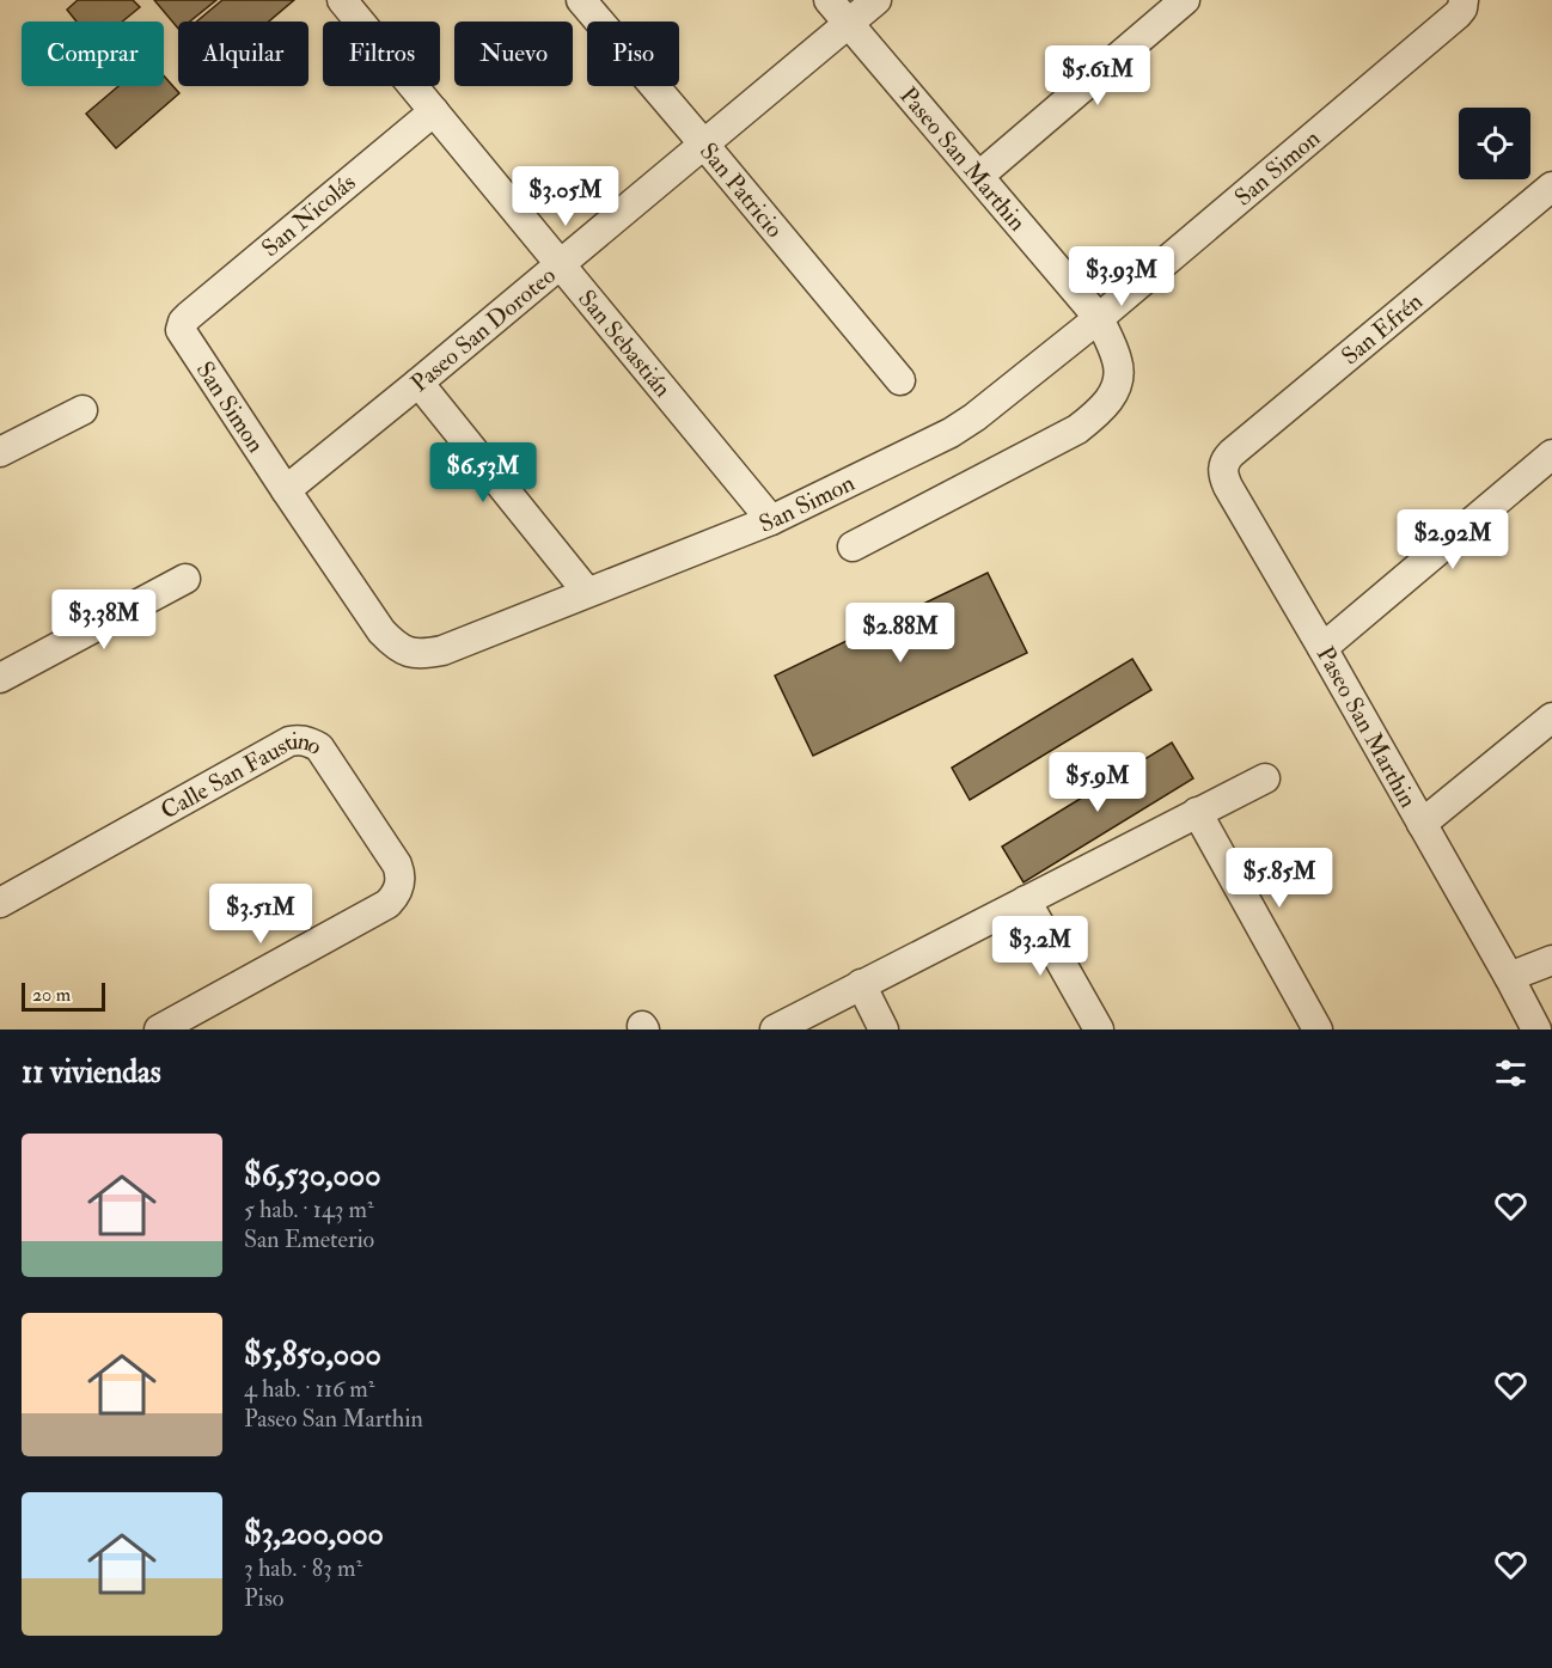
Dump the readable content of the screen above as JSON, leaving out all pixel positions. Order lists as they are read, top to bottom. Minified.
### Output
{"streets":{"street":["Paseo San Marthin","San Simon","San Patricio","San Nicolás","San Efrén","Paseo San Doroteo","San Sebastián","Calle San Faustino"]},"crossings":[["Paseo San Marthin","San Simon"],["Paseo San Marthin","San Efrén"],["Paseo San Marthin","Paseo San Doroteo"],["San Simon","San Nicolás"],["San Simon","Paseo San Doroteo"],["San Simon","San Sebastián"],["San Patricio","Paseo San Doroteo"],["San Nicolás","San Sebastián"],["Paseo San Doroteo","San Sebastián"]],"scale_bar":"20 m","page":{"chip":["Comprar","Alquilar","Filtros","Nuevo","Piso"],"price":["$5.61M","$3.05M","$3.93M","$6.53M","$2.92M","$3.38M","$2.88M","$5.9M","$5.85M","$3.51M","$3.2M"],"scale":"20 m","heading":"11 viviendas","list":[{"name":"$6,530,000","note":"5 hab. · 143 m² · San Emeterio"},{"name":"$5,850,000","note":"4 hab. · 116 m² · Paseo San Marthin"},{"name":"$3,200,000","note":"3 hab. · 83 m² · Piso"}]}}
